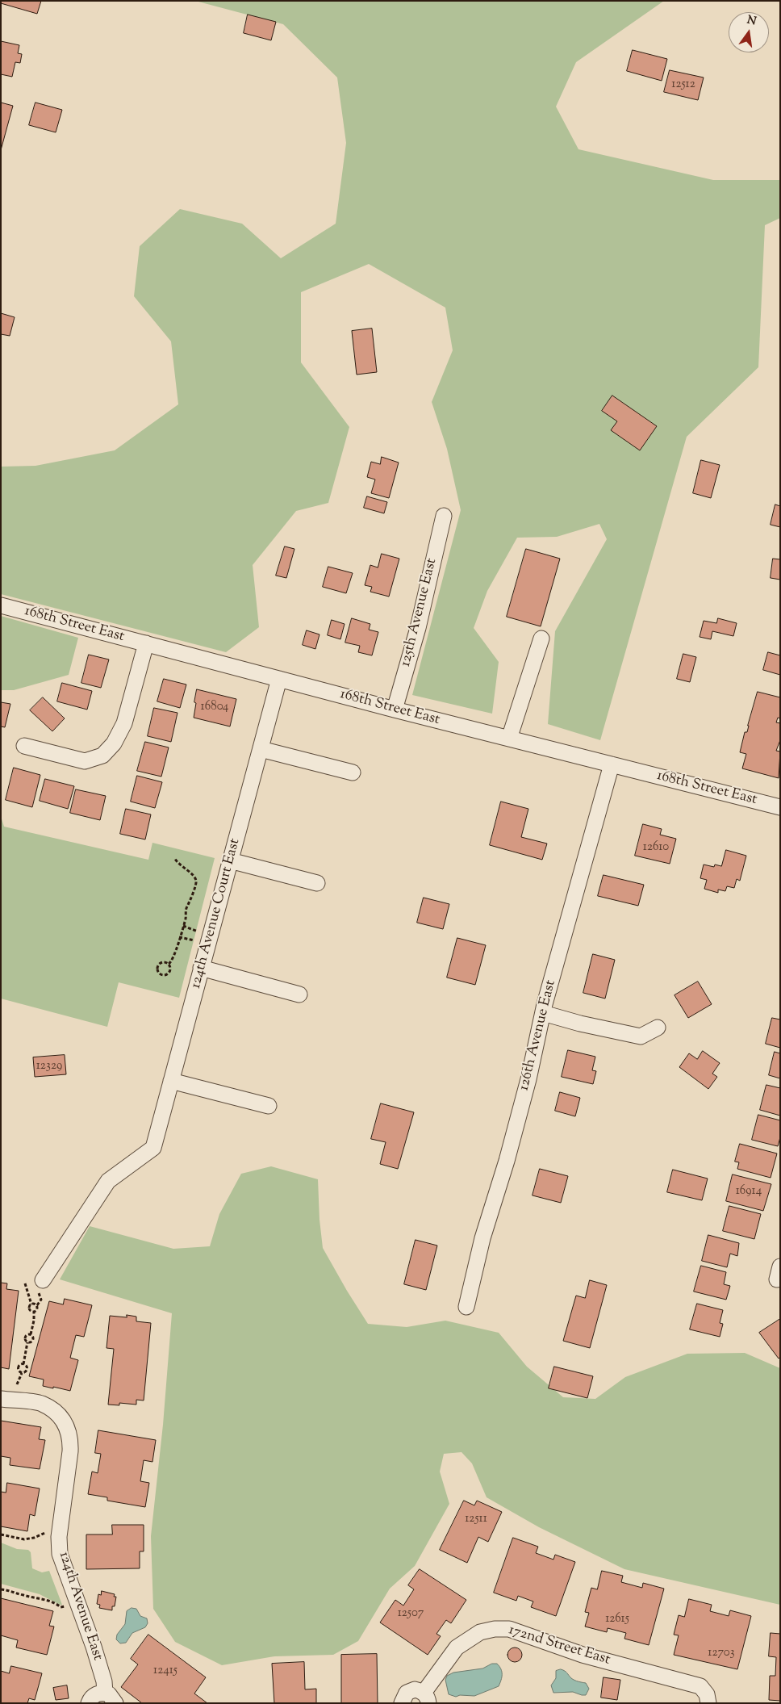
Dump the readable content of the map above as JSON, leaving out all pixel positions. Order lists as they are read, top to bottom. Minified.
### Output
{"streets":{"street":["125th Avenue East","168th Street East","124th Avenue Court East","126th Avenue East","124th Avenue East","172nd Street East"]},"crossings":[["125th Avenue East","168th Street East"],["168th Street East","124th Avenue Court East"],["168th Street East","126th Avenue East"]],"house_numbers":["12512","16804","12610","12329","16914","12511","12507","12615","12703","12415"],"north":"top"}
